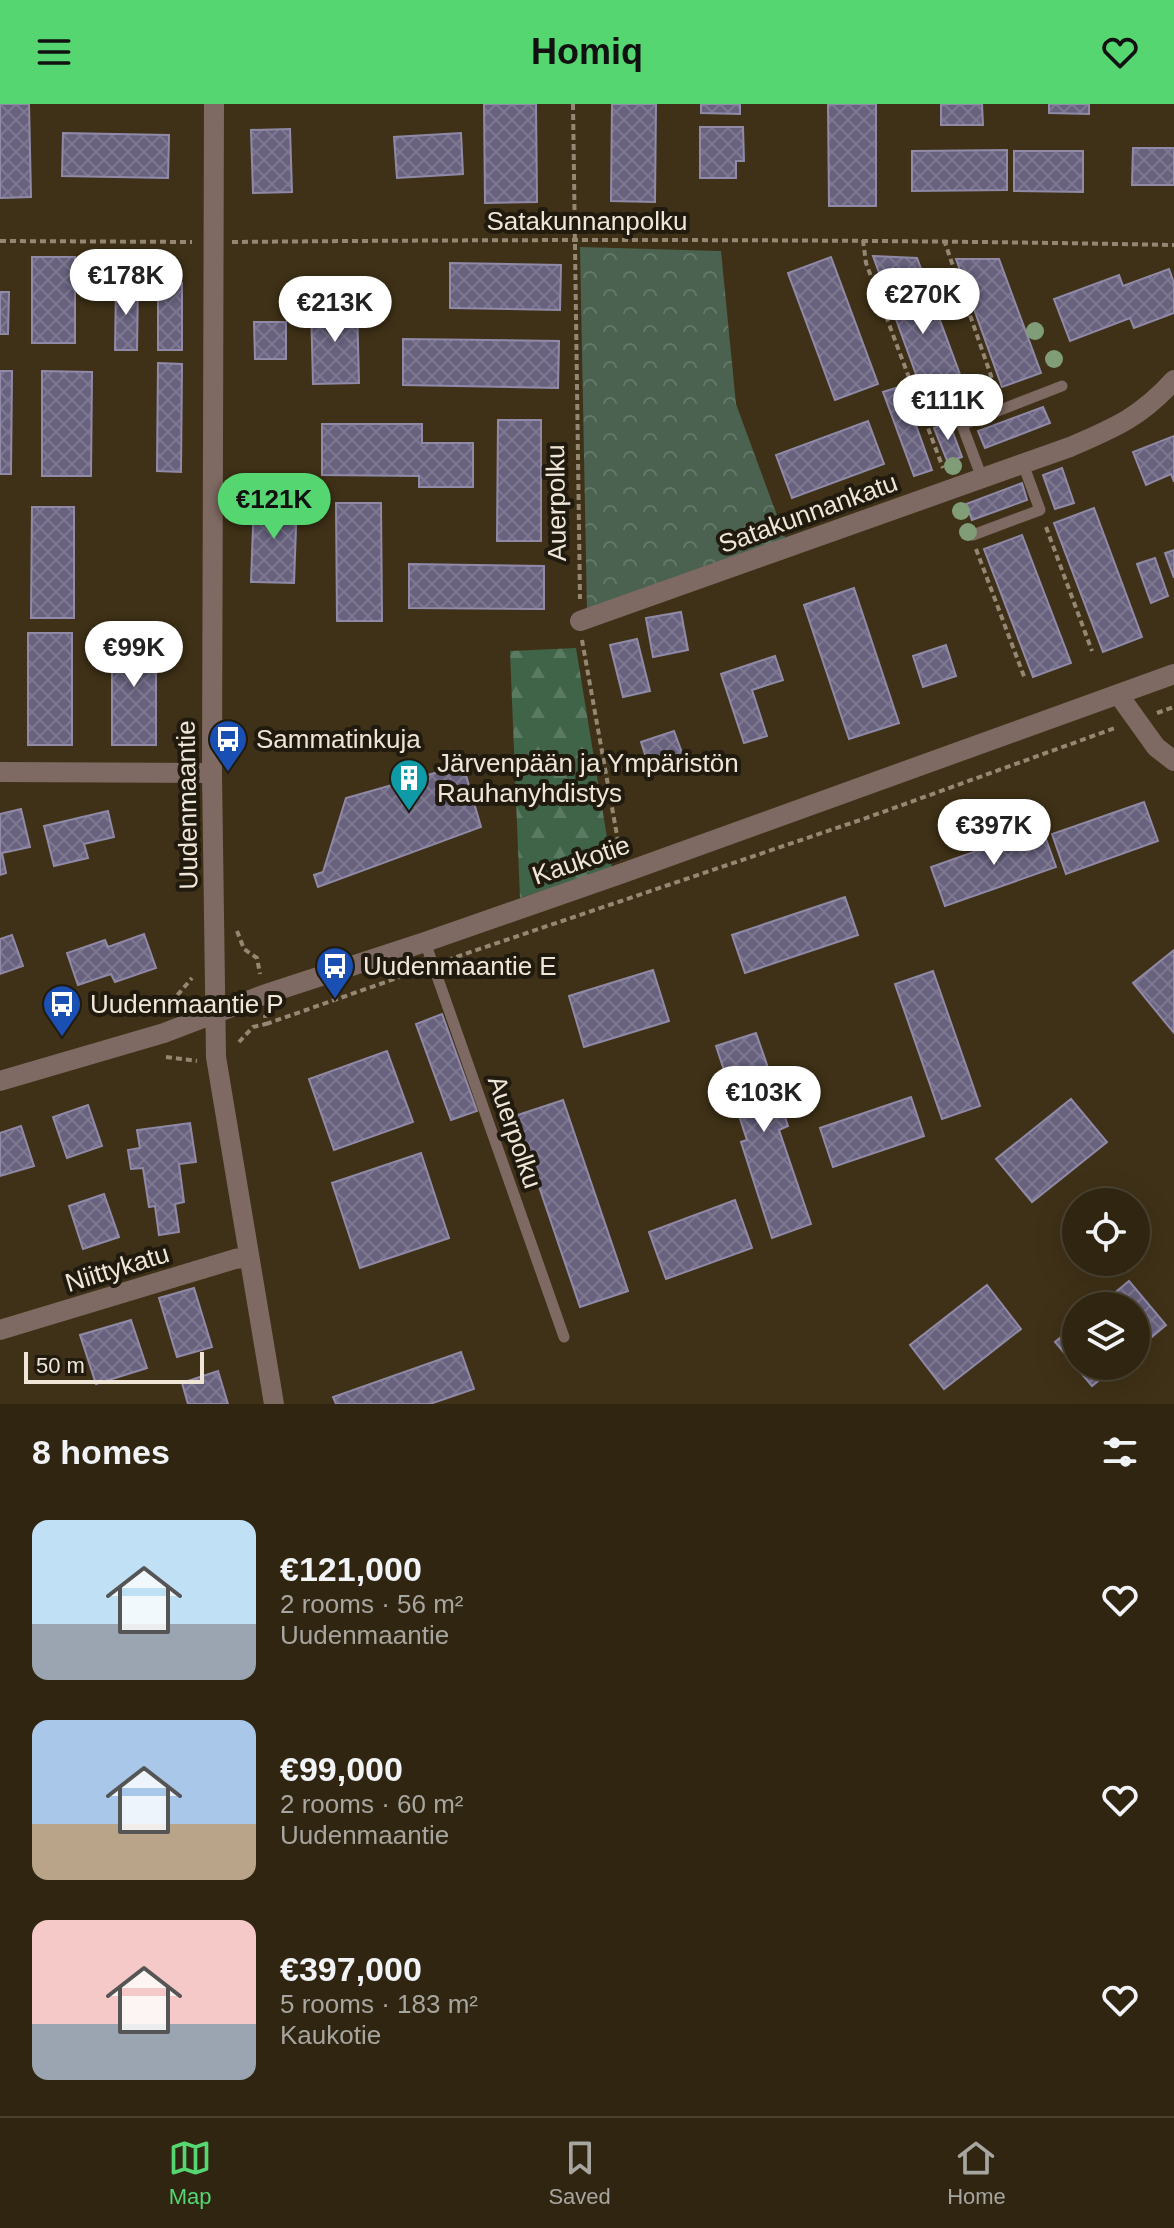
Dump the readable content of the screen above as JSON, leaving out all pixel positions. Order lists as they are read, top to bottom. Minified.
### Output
{"streets":{"street":["Satakunnankatu","Uudenmaantie","Kaukotie","Niittykatu"],"lane":["Auerpolku"],"path":["Satakunnanpolku"]},"crossings":[["Satakunnanpolku","Auerpolku"],["Satakunnanpolku","Uudenmaantie"],["Auerpolku","Satakunnankatu"],["Auerpolku","Kaukotie"],["Uudenmaantie","Kaukotie"],["Uudenmaantie","Niittykatu"]],"places":{"bus stop":["Sammatinkuja","Uudenmaantie E","Uudenmaantie P"],"building":["Järvenpään ja Ympäristön Rauhanyhdistys"]},"scale_bar":"50 m","page":{"header":"Homiq","price":["€178K","€270K","€213K","€111K","€121K","€99K","€397K","€103K"],"scale":"50 m","heading":"8 homes","list":[{"name":"€121,000","note":"2 rooms · 56 m² · Uudenmaantie"},{"name":"€99,000","note":"2 rooms · 60 m² · Uudenmaantie"},{"name":"€397,000","note":"5 rooms · 183 m² · Kaukotie"}],"tabs":["Map","Saved","Home"]}}
